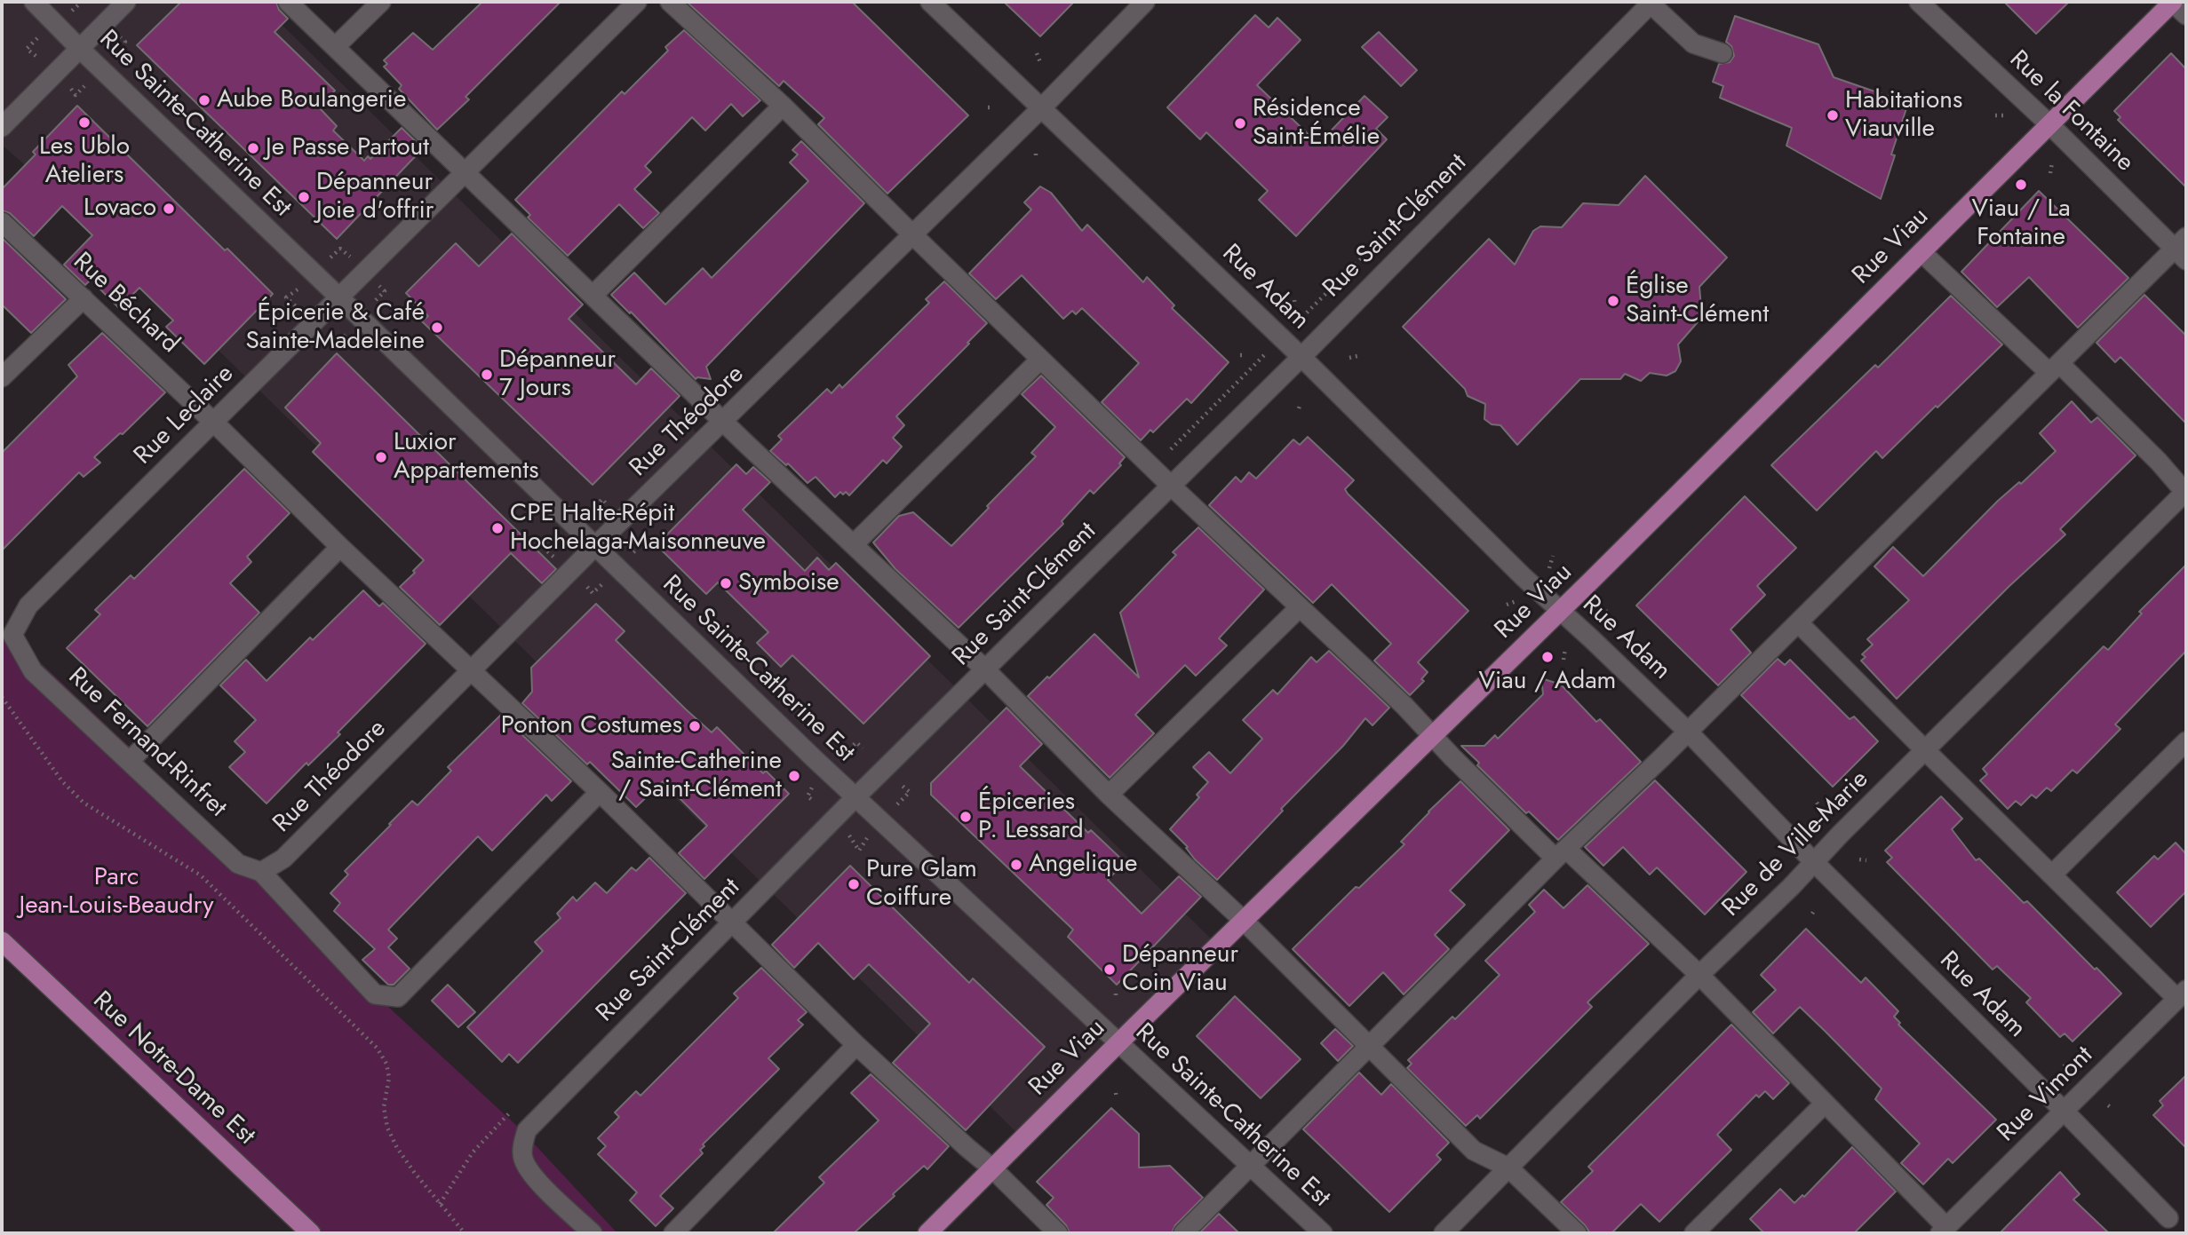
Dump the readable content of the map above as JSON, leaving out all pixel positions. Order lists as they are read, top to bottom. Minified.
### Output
{"streets":{"main road":["Rue Viau","Rue Notre-Dame Est"],"street":["Rue la Fontaine","Rue Sainte-Catherine Est","Rue Saint-Clément","Rue Adam","Rue Béchard","Rue Leclaire","Rue Théodore","Rue Fernand-Rinfret","Rue de Ville-Marie","Rue Vimont"]},"crossings":[["Rue la Fontaine","Rue Viau"],["Rue Sainte-Catherine Est","Rue Saint-Clément"],["Rue Sainte-Catherine Est","Rue Viau"],["Rue Sainte-Catherine Est","Rue Leclaire"],["Rue Sainte-Catherine Est","Rue Théodore"],["Rue Saint-Clément","Rue Adam"],["Rue Saint-Clément","Rue Béchard"],["Rue Viau","Rue Adam"],["Rue Viau","Rue Béchard"],["Rue Adam","Rue Théodore"],["Rue Adam","Rue de Ville-Marie"],["Rue Adam","Rue Vimont"],["Rue Béchard","Rue Leclaire"],["Rue Béchard","Rue Théodore"],["Rue Leclaire","Rue Fernand-Rinfret"],["Rue Théodore","Rue Fernand-Rinfret"]],"parks":["Parc Jean-Louis-Beaudry"],"places":["Aube Boulangerie","Habitations Viauville","Les Ublo Ateliers","Résidence Saint-Émélie","Je Passe Partout","Viau / La Fontaine","Dépanneur Joie d'offrir","Lovaco","Église Saint-Clément","Épicerie & Café Sainte-Madeleine","Dépanneur 7 Jours","Luxior Appartements","CPE Halte-Répit Hochelaga-Maisonneuve","Symboise","Viau / Adam","Ponton Costumes","Sainte-Catherine / Saint-Clément","Épiceries P. Lessard","Angelique","Pure Glam Coiffure","Dépanneur Coin Viau"]}
